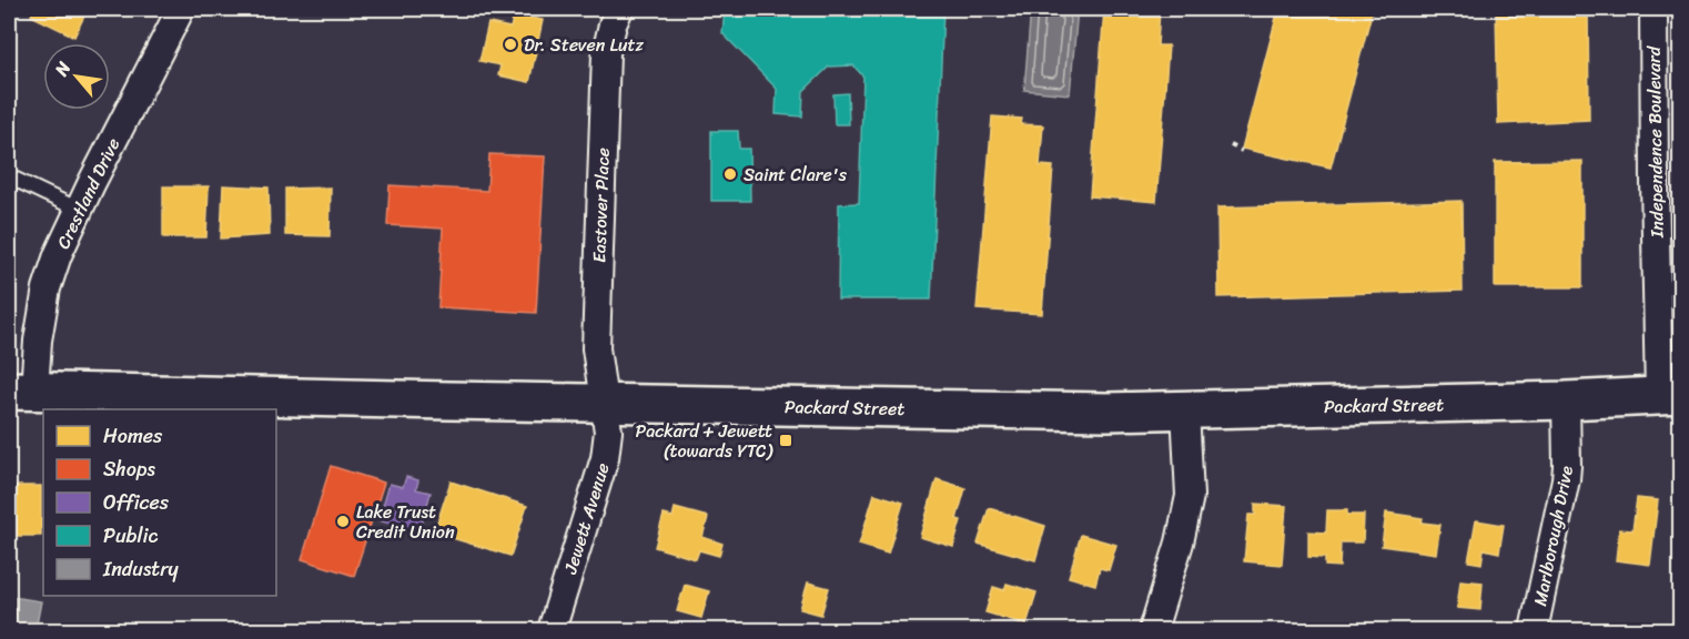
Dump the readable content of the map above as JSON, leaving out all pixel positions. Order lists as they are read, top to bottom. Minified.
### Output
{"streets":{"main road":["Packard Street"],"street":["Independence Boulevard","Crestland Drive","Eastover Place","Jewett Avenue","Marlborough Drive"]},"crossings":[["Independence Boulevard","Packard Street"],["Crestland Drive","Packard Street"],["Eastover Place","Packard Street"],["Eastover Place","Jewett Avenue"],["Packard Street","Jewett Avenue"],["Packard Street","Marlborough Drive"]],"places":{"other":["Dr. Steven Lutz","Saint Clare's","Lake Trust Credit Union"],"transit":["Packard + Jewett (towards YTC)"]},"legend":["Homes","Shops","Offices","Public","Industry"],"north":"top left"}
